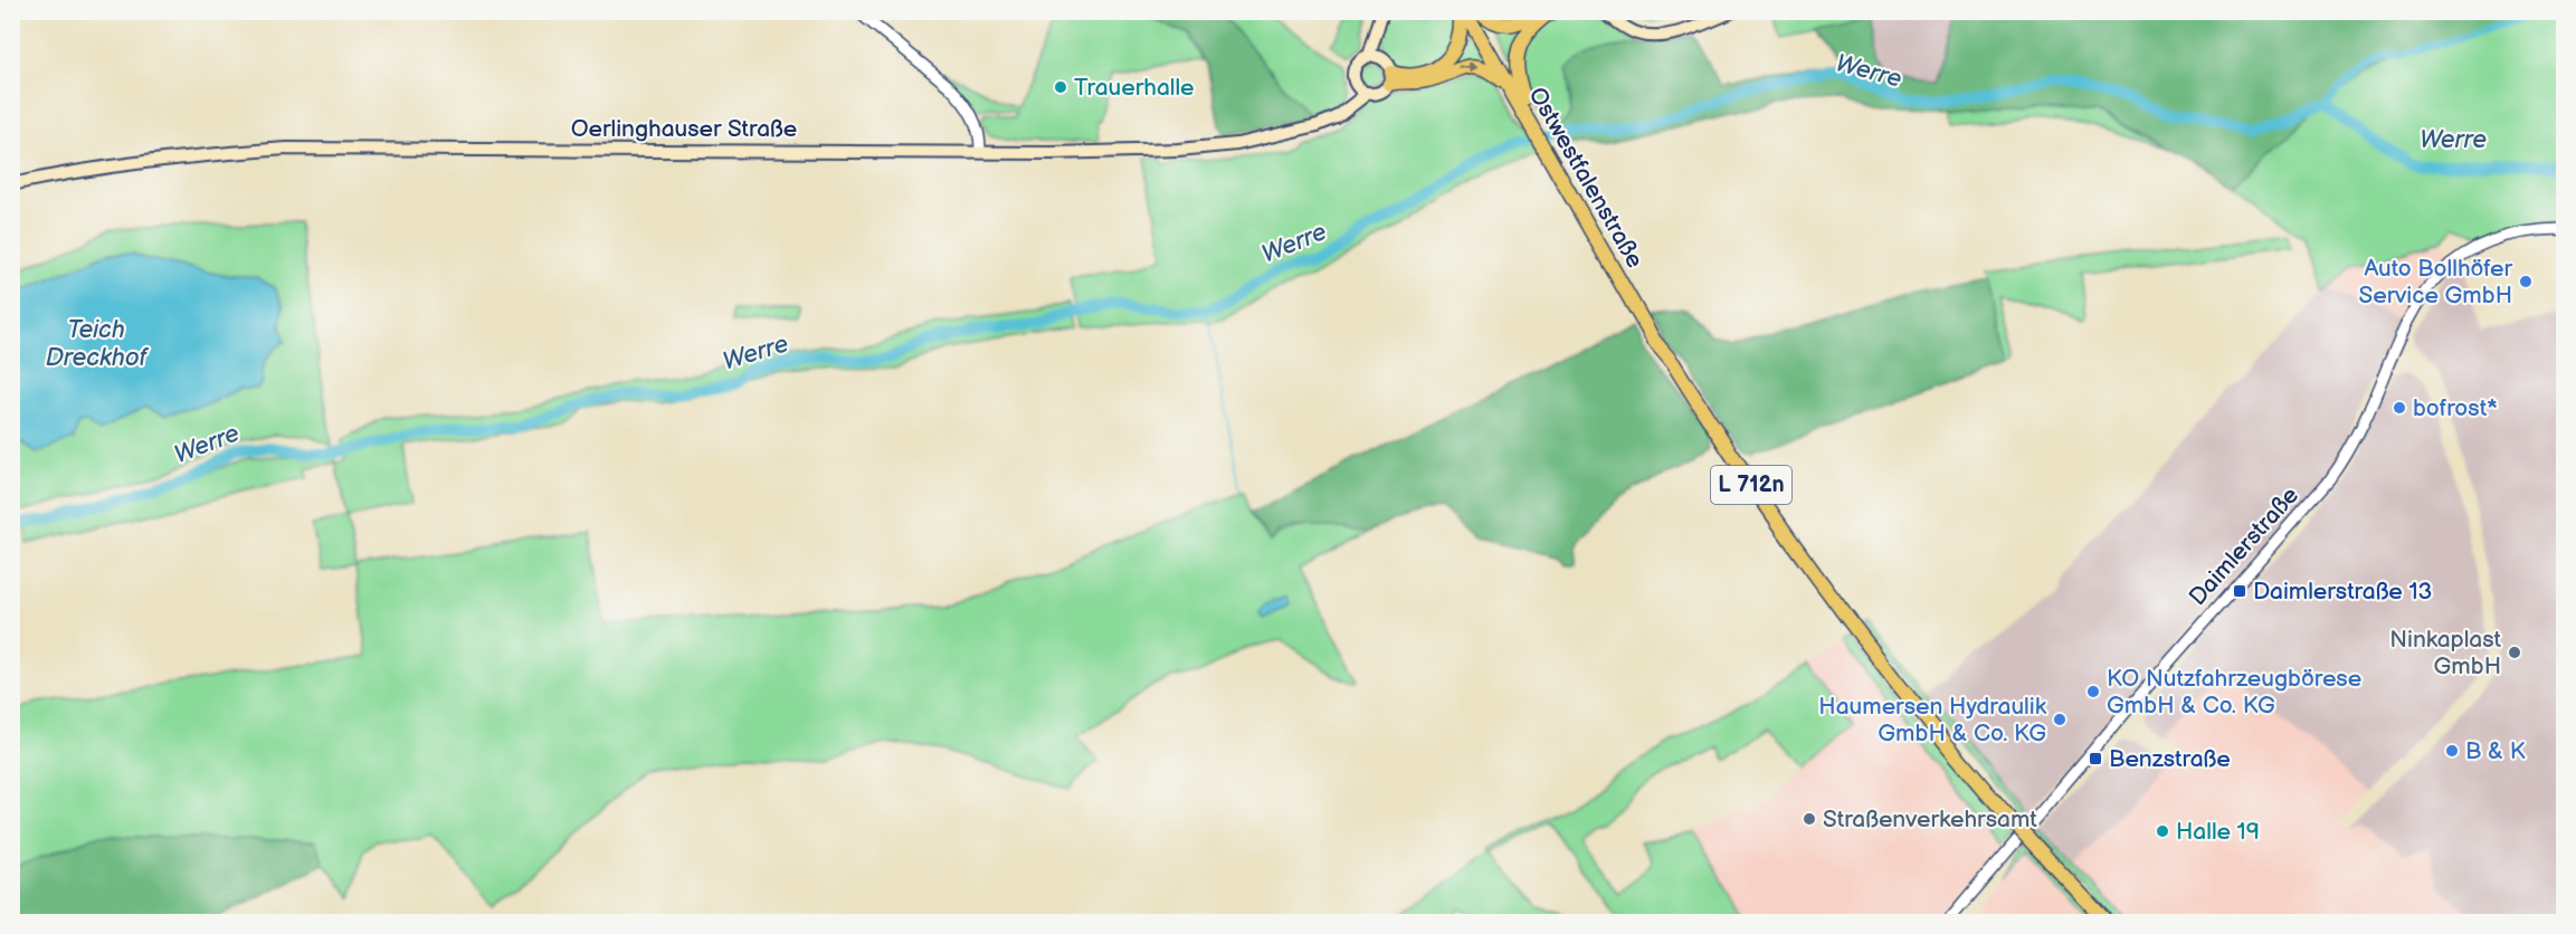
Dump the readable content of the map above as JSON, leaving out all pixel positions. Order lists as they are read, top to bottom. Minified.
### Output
{"streets":{"main road":["Oerlinghauser Straße","Ostwestfalenstraße","L 712n"],"street":["Daimlerstraße"]},"crossings":[["Oerlinghauser Straße","L 712n"],["Ostwestfalenstraße","L 712n"]],"water":["Werre","Teich Dreckhof"],"places":{"other":["Trauerhalle","Auto Bollhöfer Service GmbH","bofrost*","Ninkaplast GmbH","KO Nutzfahrzeugbörese GmbH & Co. KG","Haumersen Hydraulik GmbH & Co. KG","B & K","Straßenverkehrsamt","Halle 19"],"transit":["Daimlerstraße 13","Benzstraße"]}}
